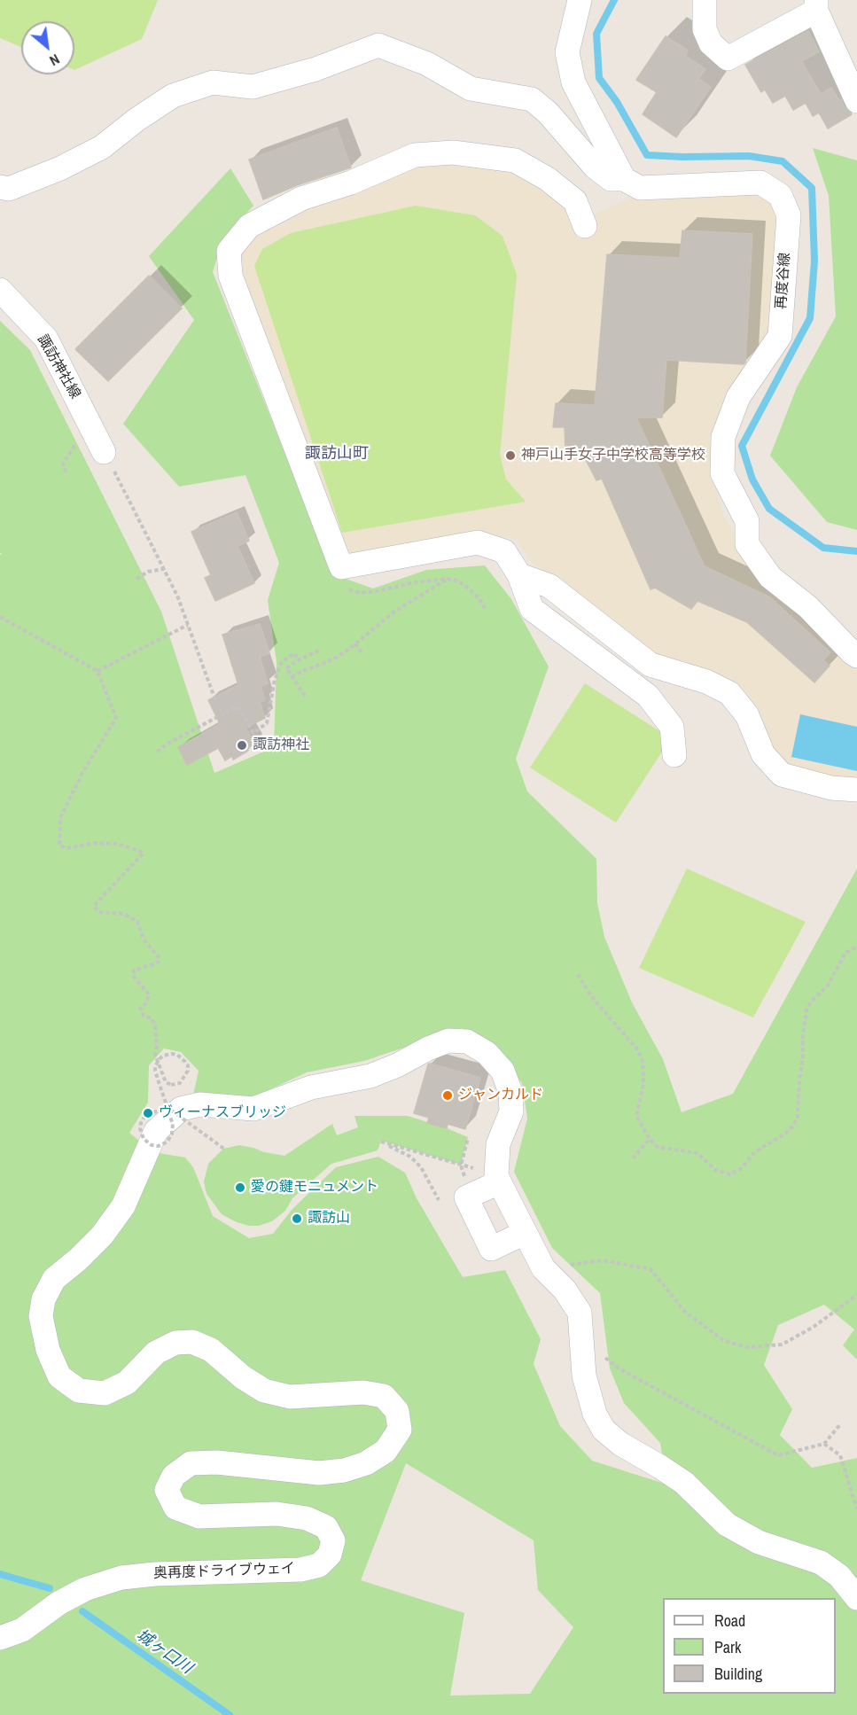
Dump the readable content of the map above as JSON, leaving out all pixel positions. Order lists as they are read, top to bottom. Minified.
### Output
{"streets":{"street":["再度谷線","諏訪神社線","奥再度ドライブウェイ"]},"districts":["諏訪山町"],"water":["城ヶ口川"],"places":["神戸山手女子中学校高等学校","諏訪神社","ジャンカルド","ヴィーナスブリッジ","愛の鍵モニュメント","諏訪山"],"legend":["Road","Park","Building"],"north":"bottom right"}
